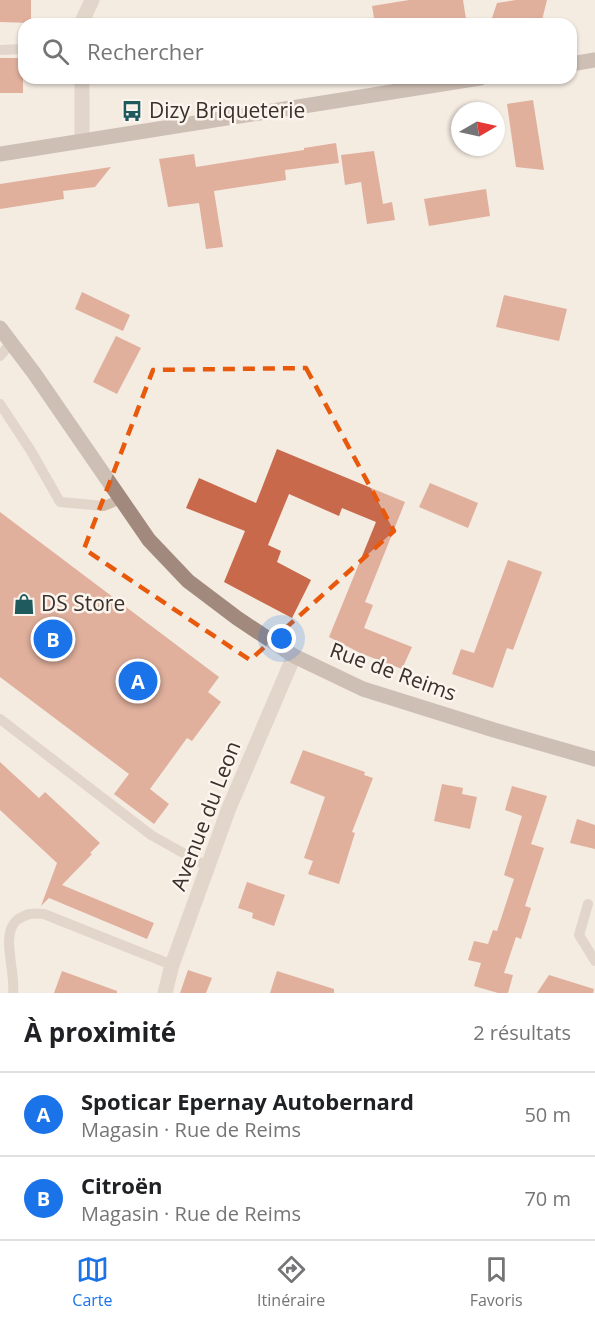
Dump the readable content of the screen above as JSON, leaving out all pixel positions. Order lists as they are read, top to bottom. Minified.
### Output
{"streets":{"main road":["Rue de Reims"],"street":["Avenue du Leon"]},"crossings":[["Rue de Reims","Avenue du Leon"]],"places":{"bus stop":["Dizy Briqueterie"],"shop":["DS Store"]},"north":"right","page":{"search":"Rechercher","pins":["B","A"],"heading":["À proximité","2 résultats"],"list":[{"mark":"A","name":"Spoticar Epernay Autobernard","note":"Magasin · Rue de Reims","value":"50 m"},{"mark":"B","name":"Citroën","note":"Magasin · Rue de Reims","value":"70 m"}],"nav":["Carte","Itinéraire","Favoris"]}}
